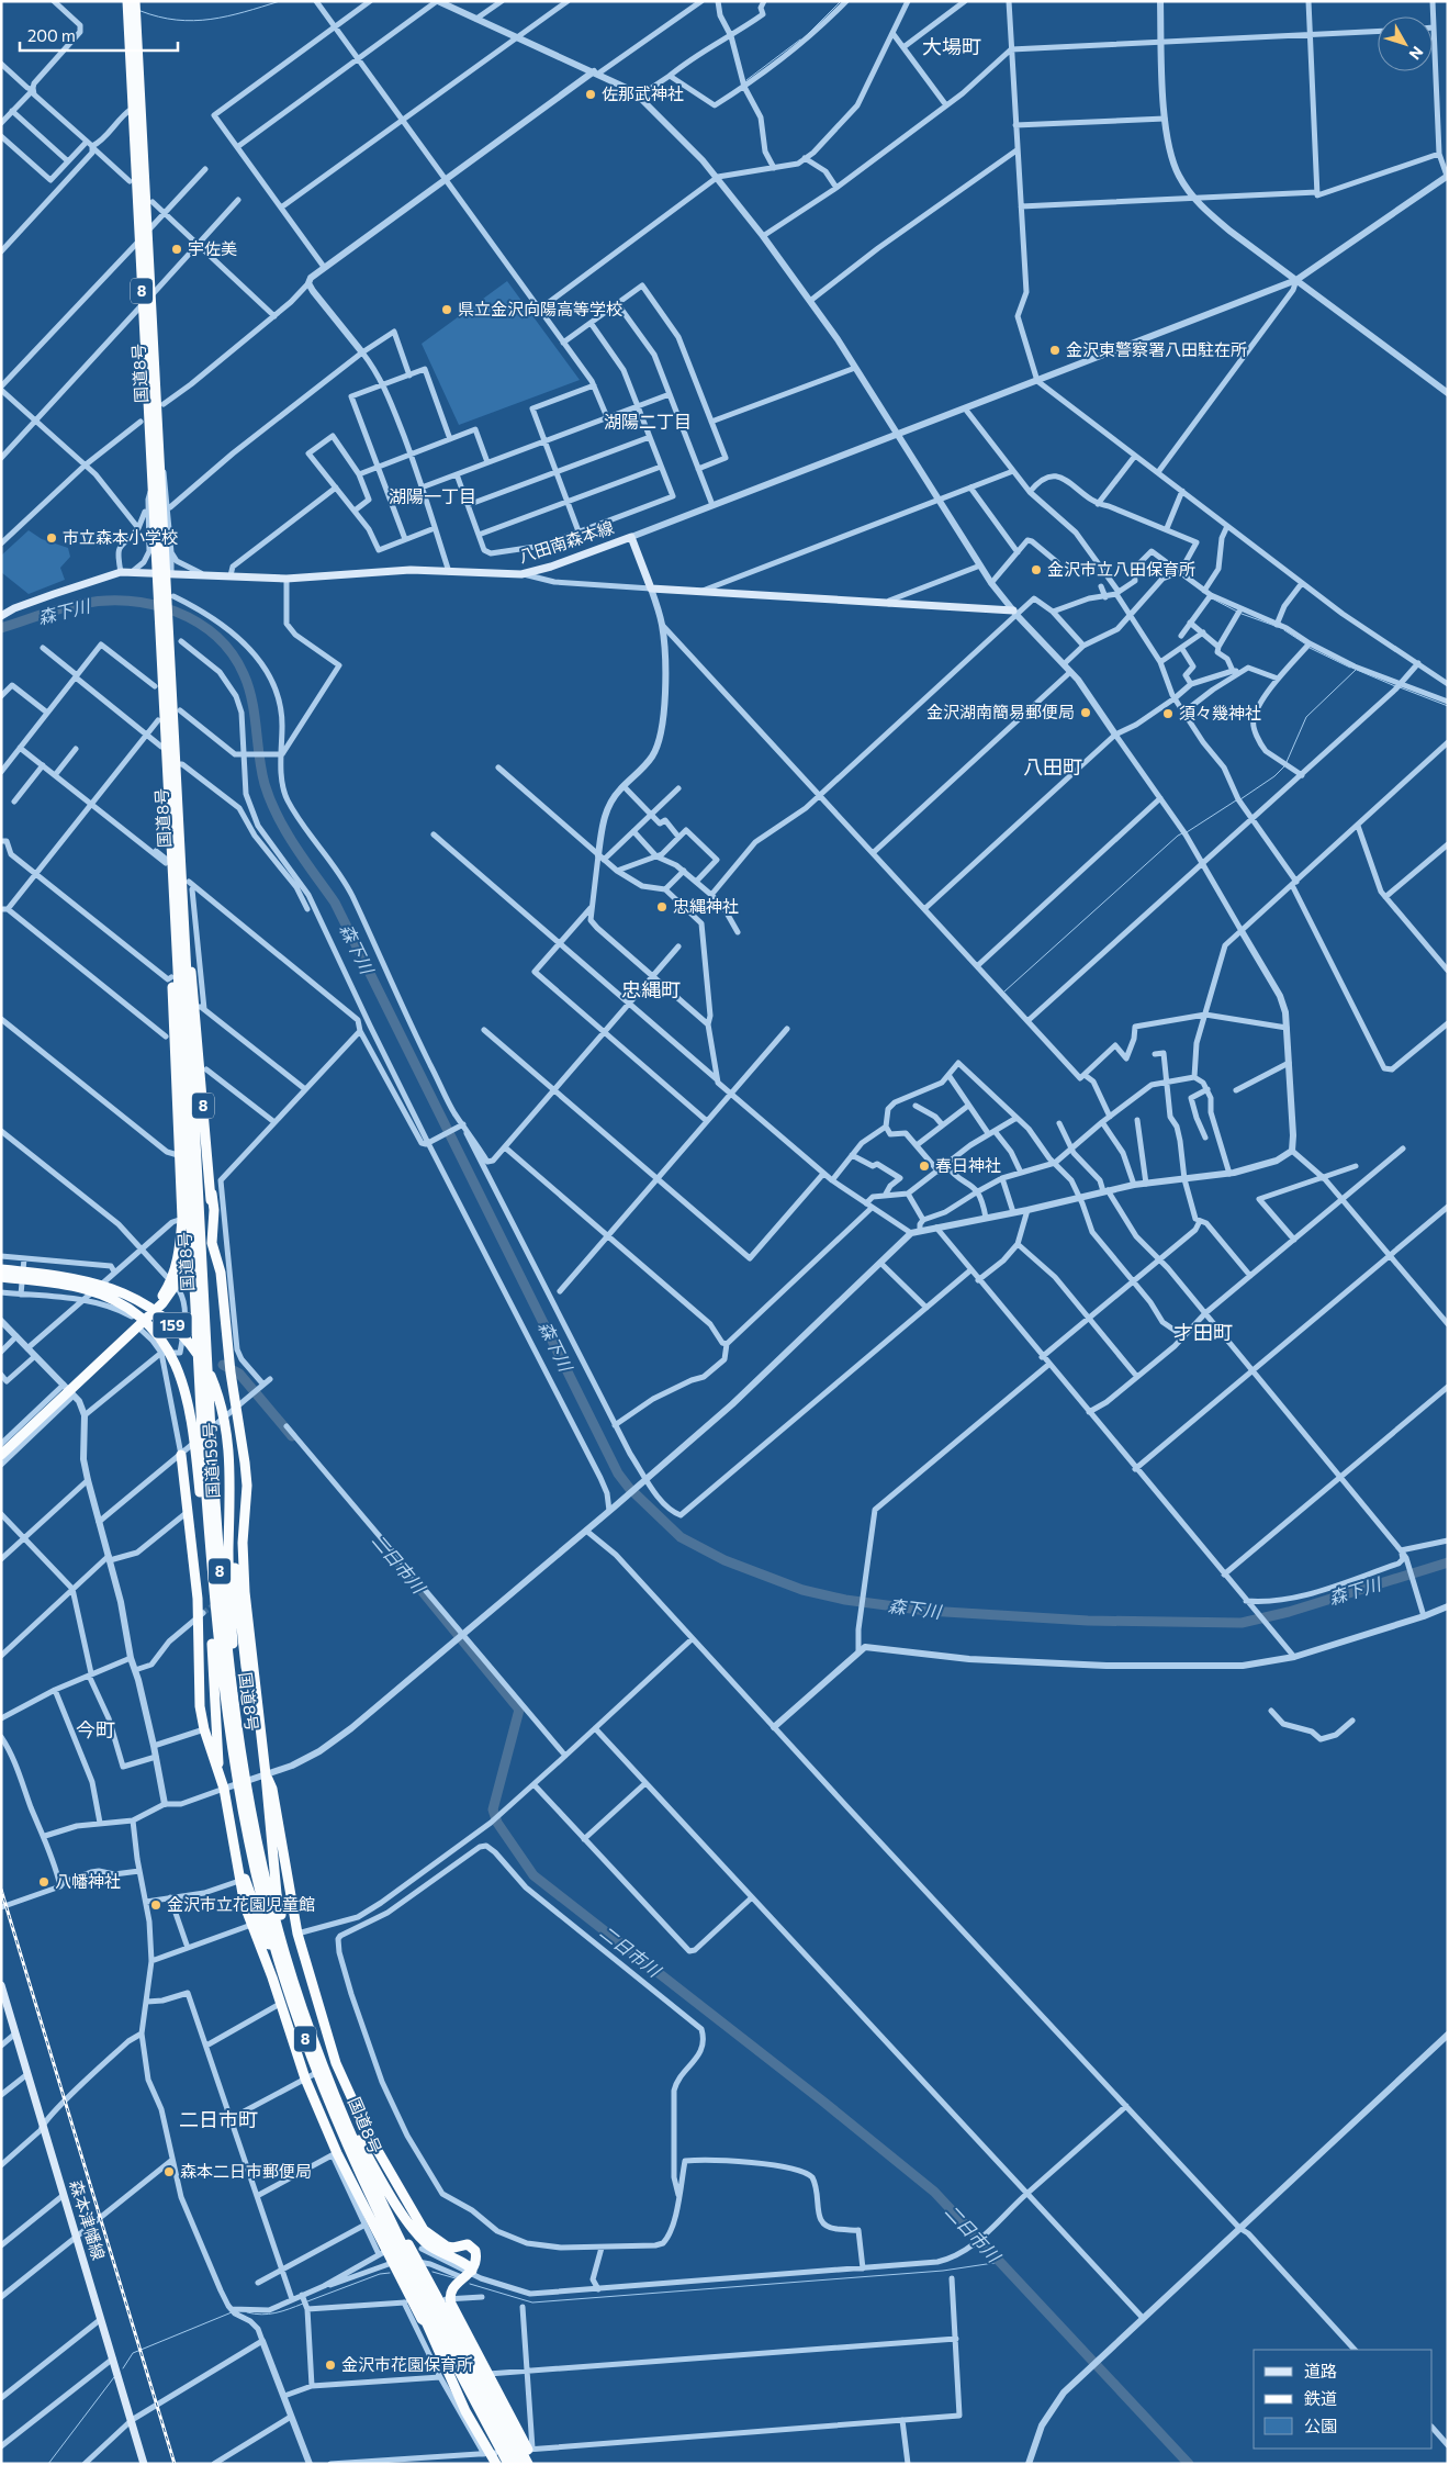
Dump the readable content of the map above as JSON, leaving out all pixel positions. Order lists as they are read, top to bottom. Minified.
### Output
{"streets":{"highway":["8","国道8号","159","国道159号"],"main road":["八田南森本線","森本津幡線"]},"crossings":[["8","国道8号"],["国道8号","八田南森本線"],["国道8号","国道159号"]],"districts":["大場町","湖陽二丁目","湖陽一丁目","八田町","忠縄町","才田町","今町","二日市町"],"water":["森下川","二日市川"],"places":["佐那武神社","宇佐美","県立金沢向陽高等学校","金沢東警察署八田駐在所","市立森本小学校","金沢市立八田保育所","金沢湖南簡易郵便局","須々幾神社","忠縄神社","春日神社","八幡神社","金沢市立花園児童館","森本二日市郵便局","金沢市花園保育所"],"legend":["道路","鉄道","公園"],"scale_bar":"200 m","north":"bottom right"}
